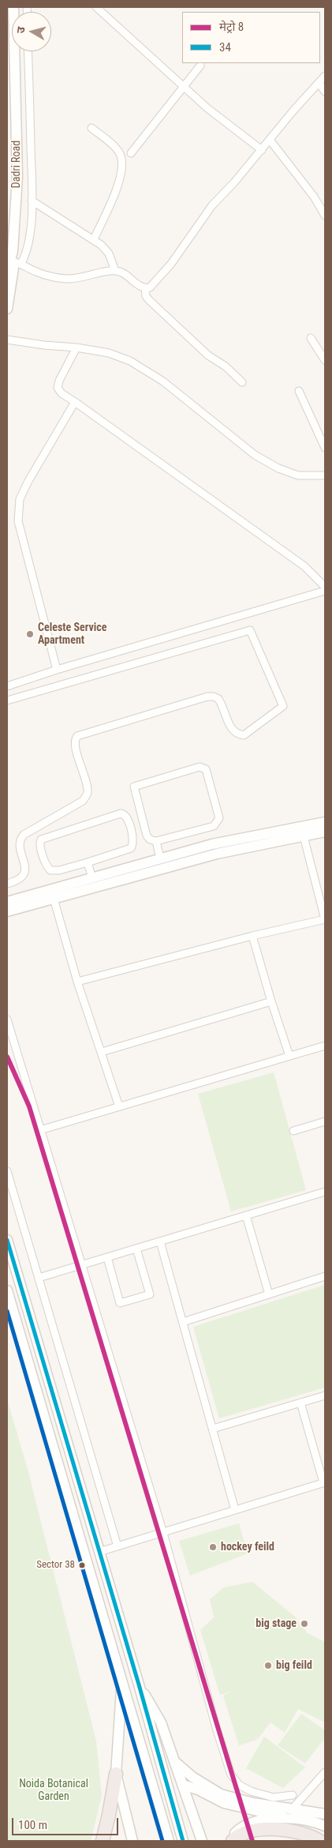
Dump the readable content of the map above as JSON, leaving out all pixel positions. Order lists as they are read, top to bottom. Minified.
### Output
{"streets":{"main road":["Dadri Road"]},"parks":["Noida Botanical Garden"],"places":["Celeste Service Apartment","hockey feild","Sector 38","big stage","big feild"],"lines":["metro line 8","transit line 34"],"legend":["मेट्रो 8","34"],"scale_bar":"100 m","north":"left"}
